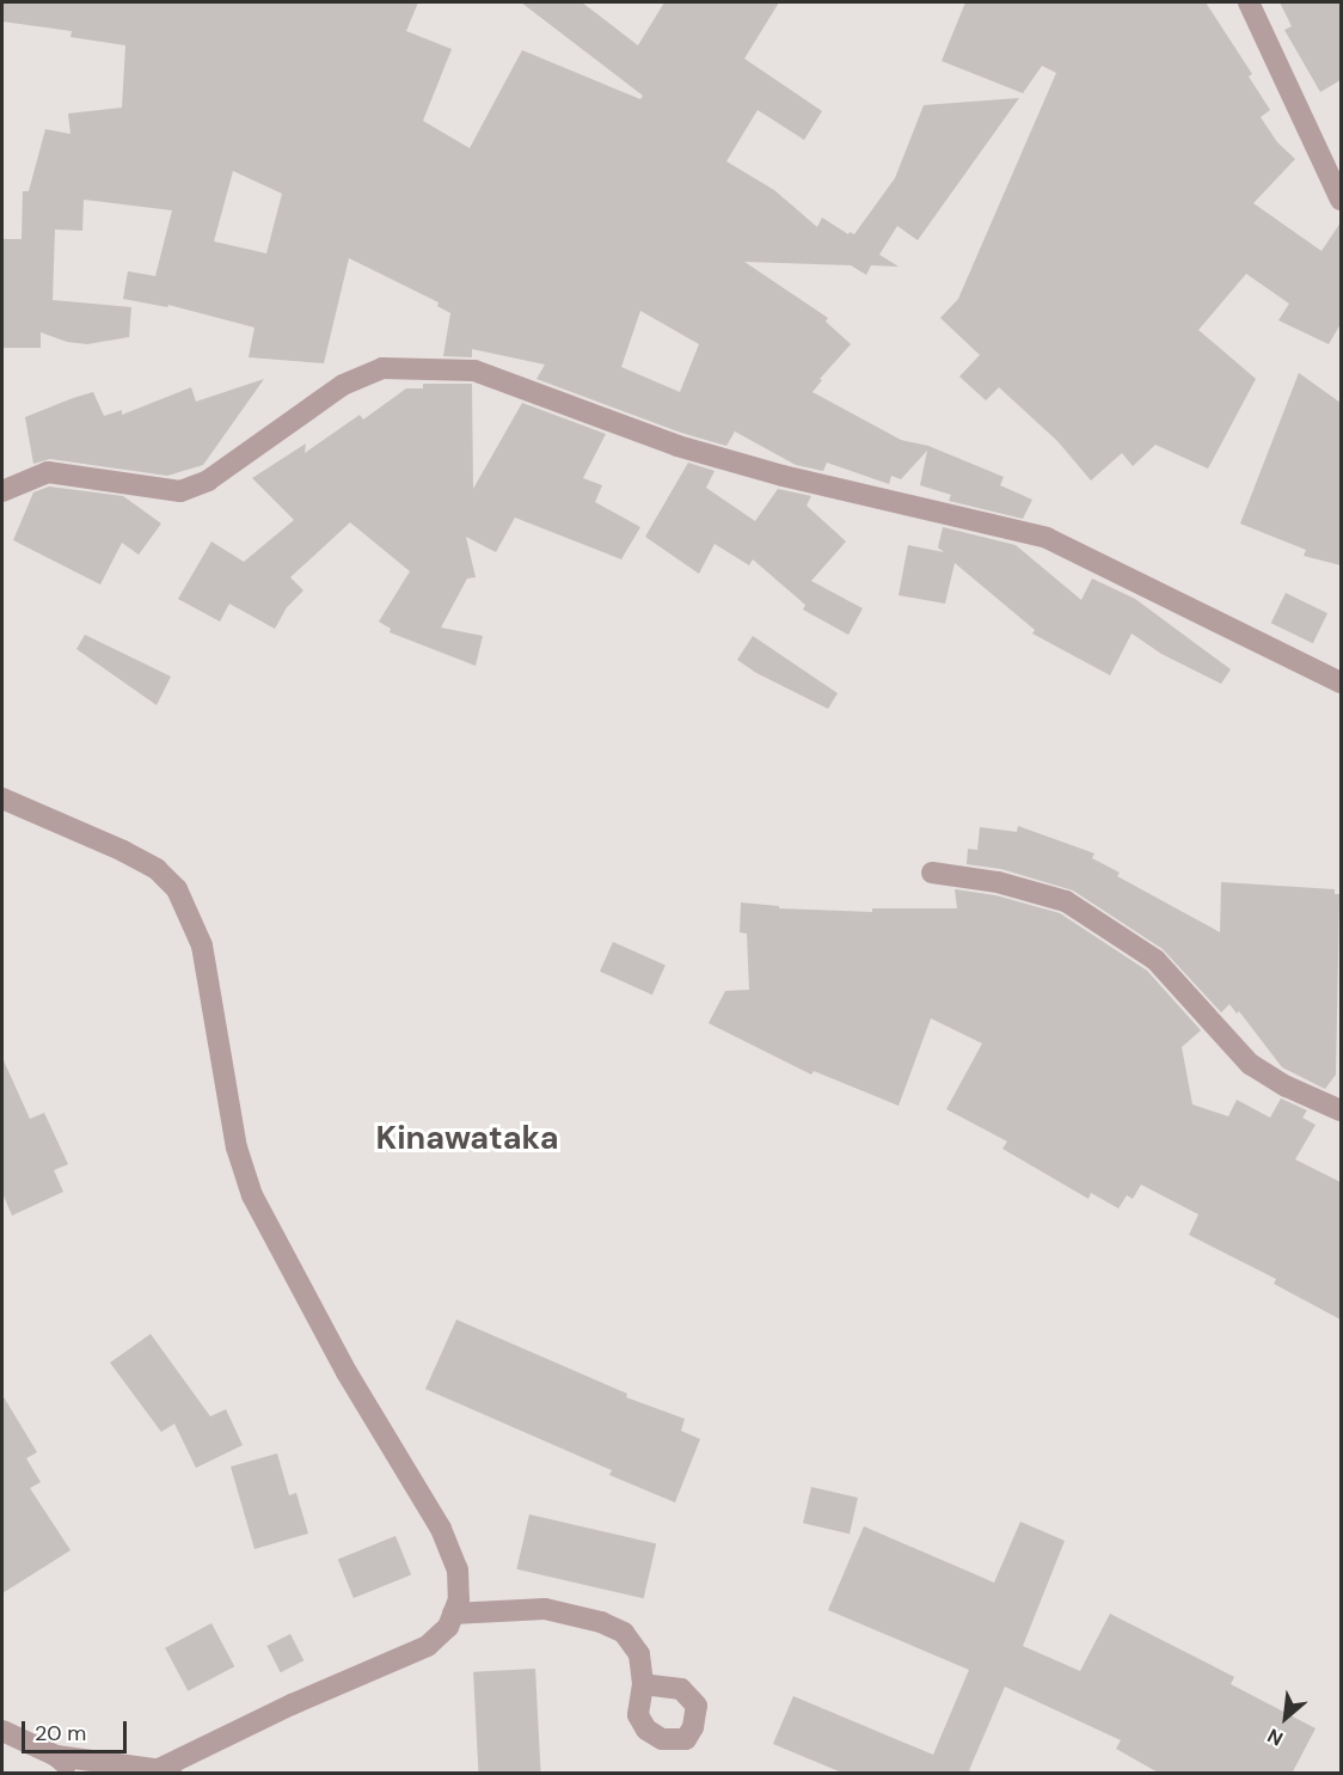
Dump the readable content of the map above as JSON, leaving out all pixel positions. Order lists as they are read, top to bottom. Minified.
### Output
{"districts":["Kinawataka"],"scale_bar":"20 m","north":"bottom left"}
